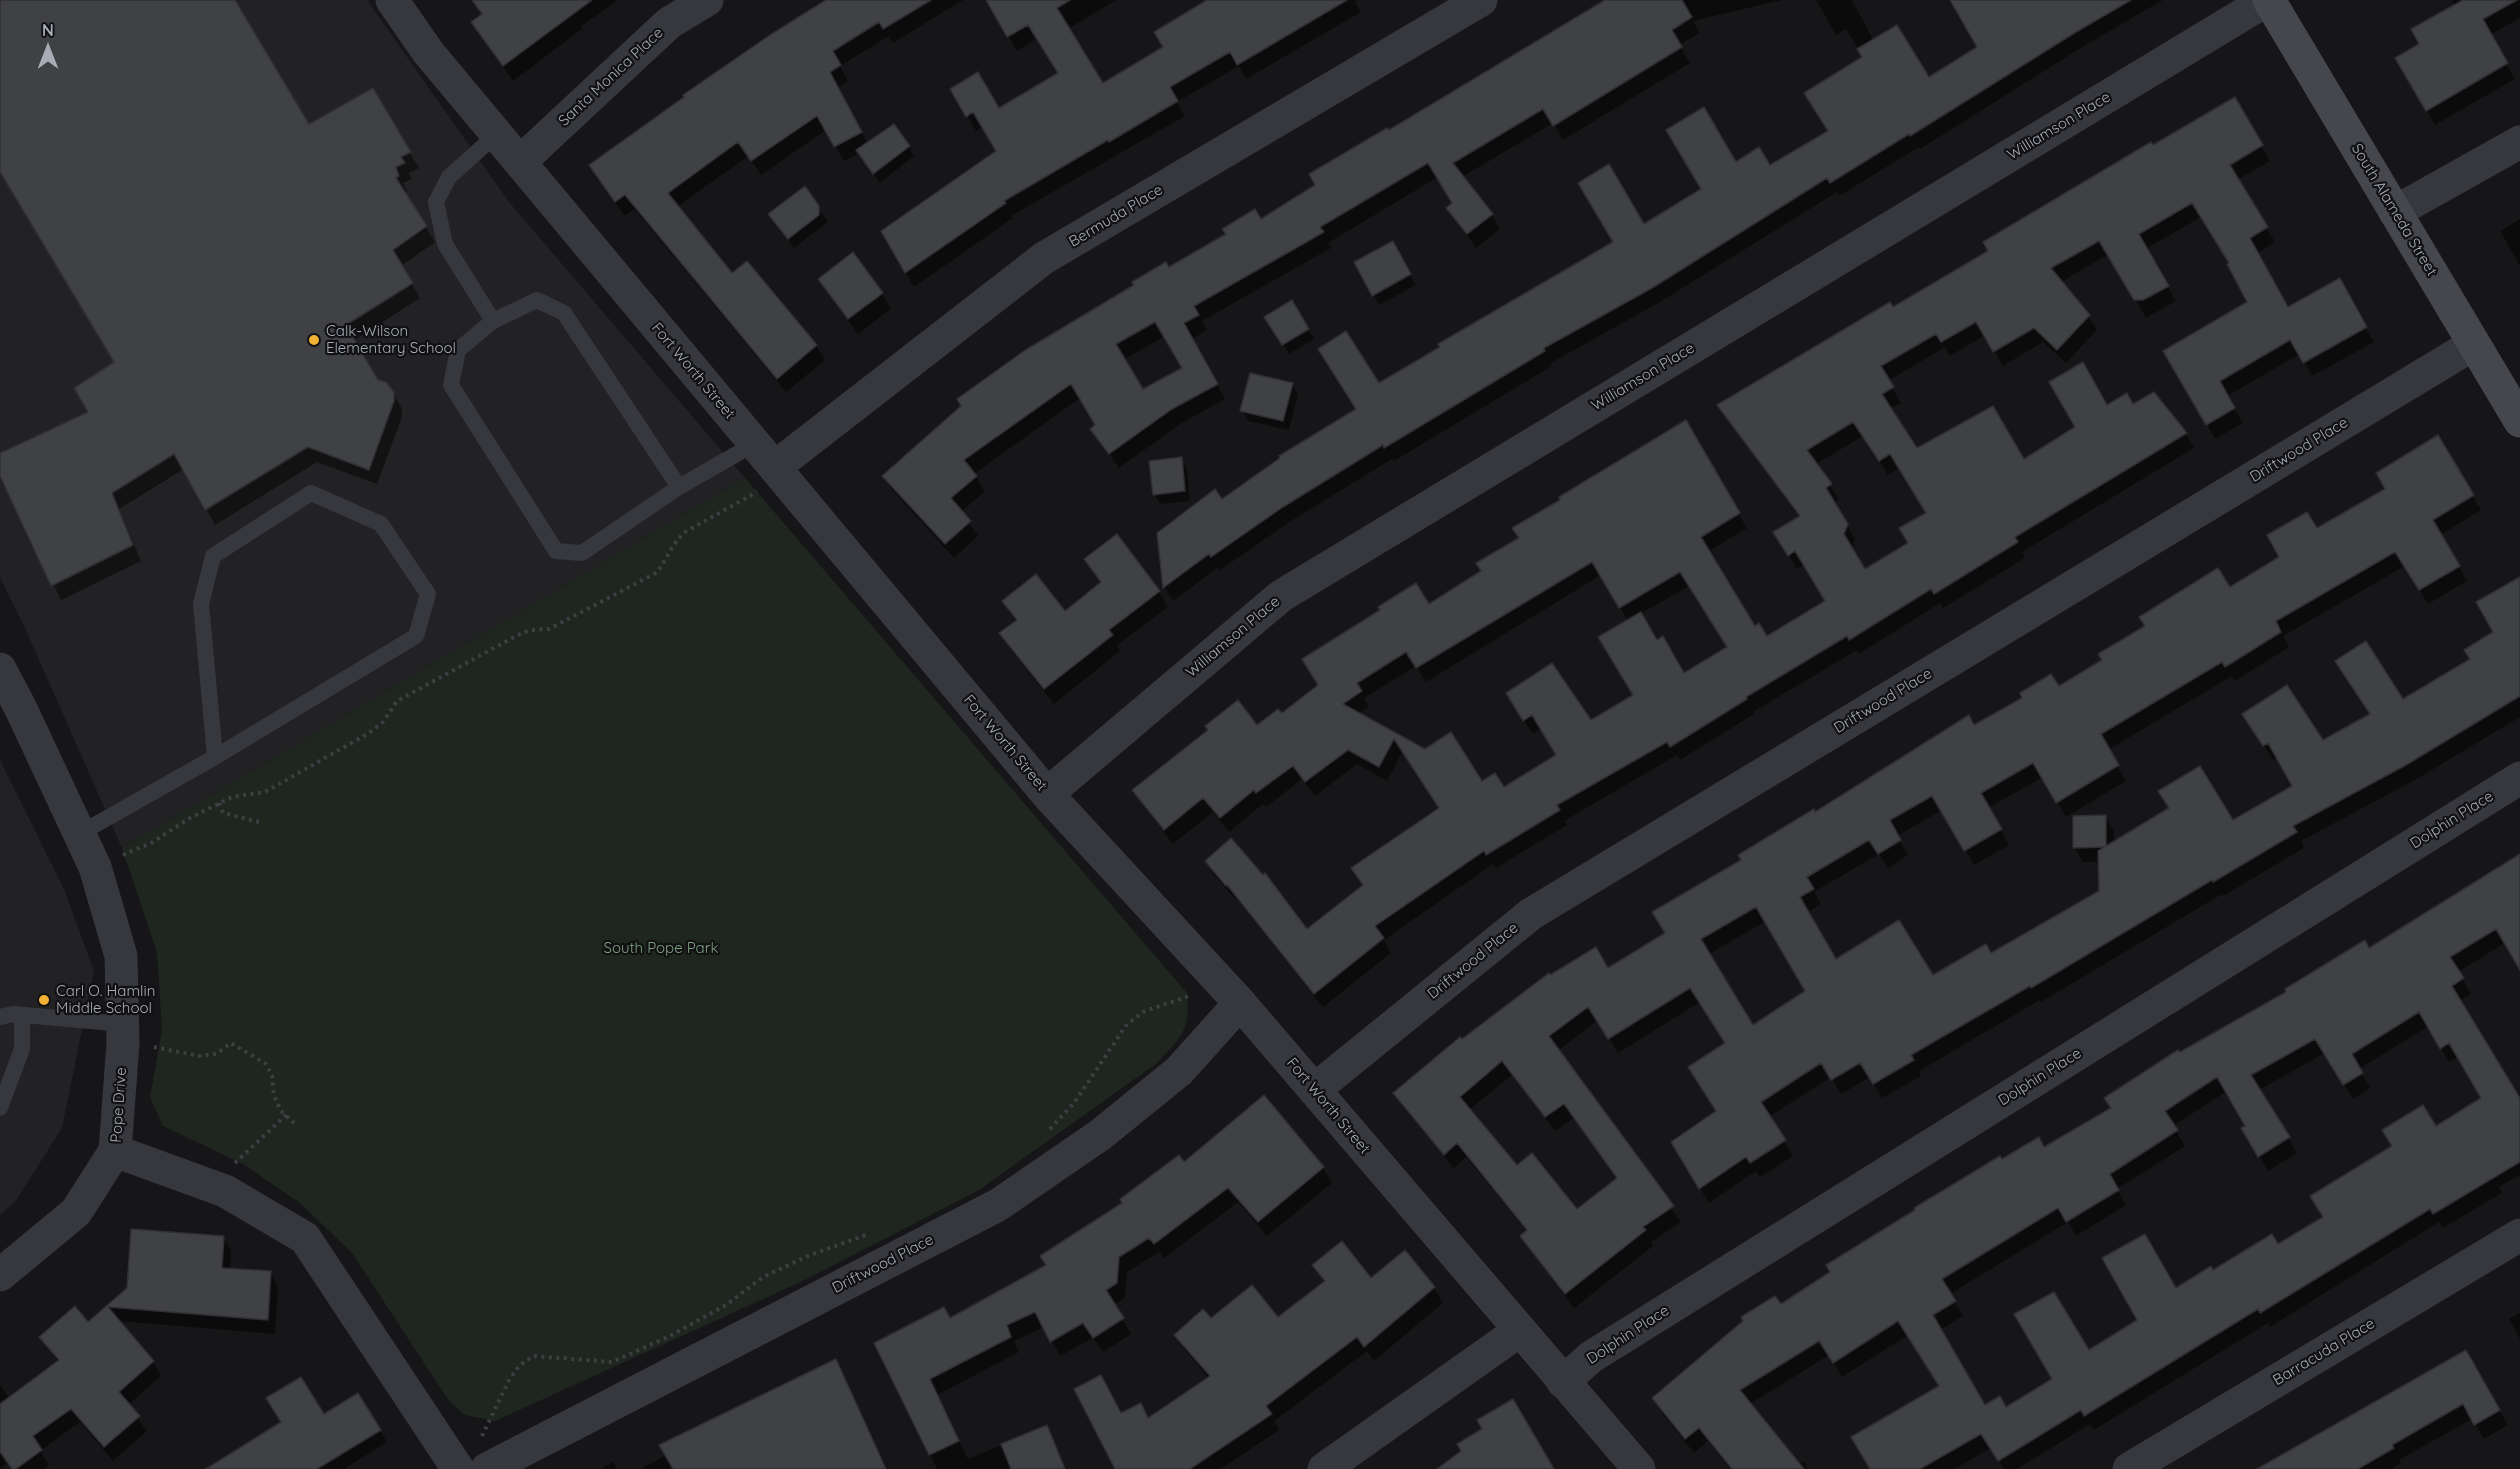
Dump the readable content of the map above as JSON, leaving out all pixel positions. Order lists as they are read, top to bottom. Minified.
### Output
{"streets":{"main road":["South Alameda Street"],"street":["Santa Monica Place","Williamson Place","Bermuda Place","Fort Worth Street","Driftwood Place","Dolphin Place","Pope Drive","Barracuda Place"]},"crossings":[["Santa Monica Place","Fort Worth Street"],["Williamson Place","South Alameda Street"],["Williamson Place","Fort Worth Street"],["South Alameda Street","Driftwood Place"],["Bermuda Place","Fort Worth Street"],["Fort Worth Street","Driftwood Place"],["Fort Worth Street","Dolphin Place"]],"parks":["South Pope Park"],"places":["Calk-Wilson Elementary School","Carl O. Hamlin Middle School"],"north":"top"}
